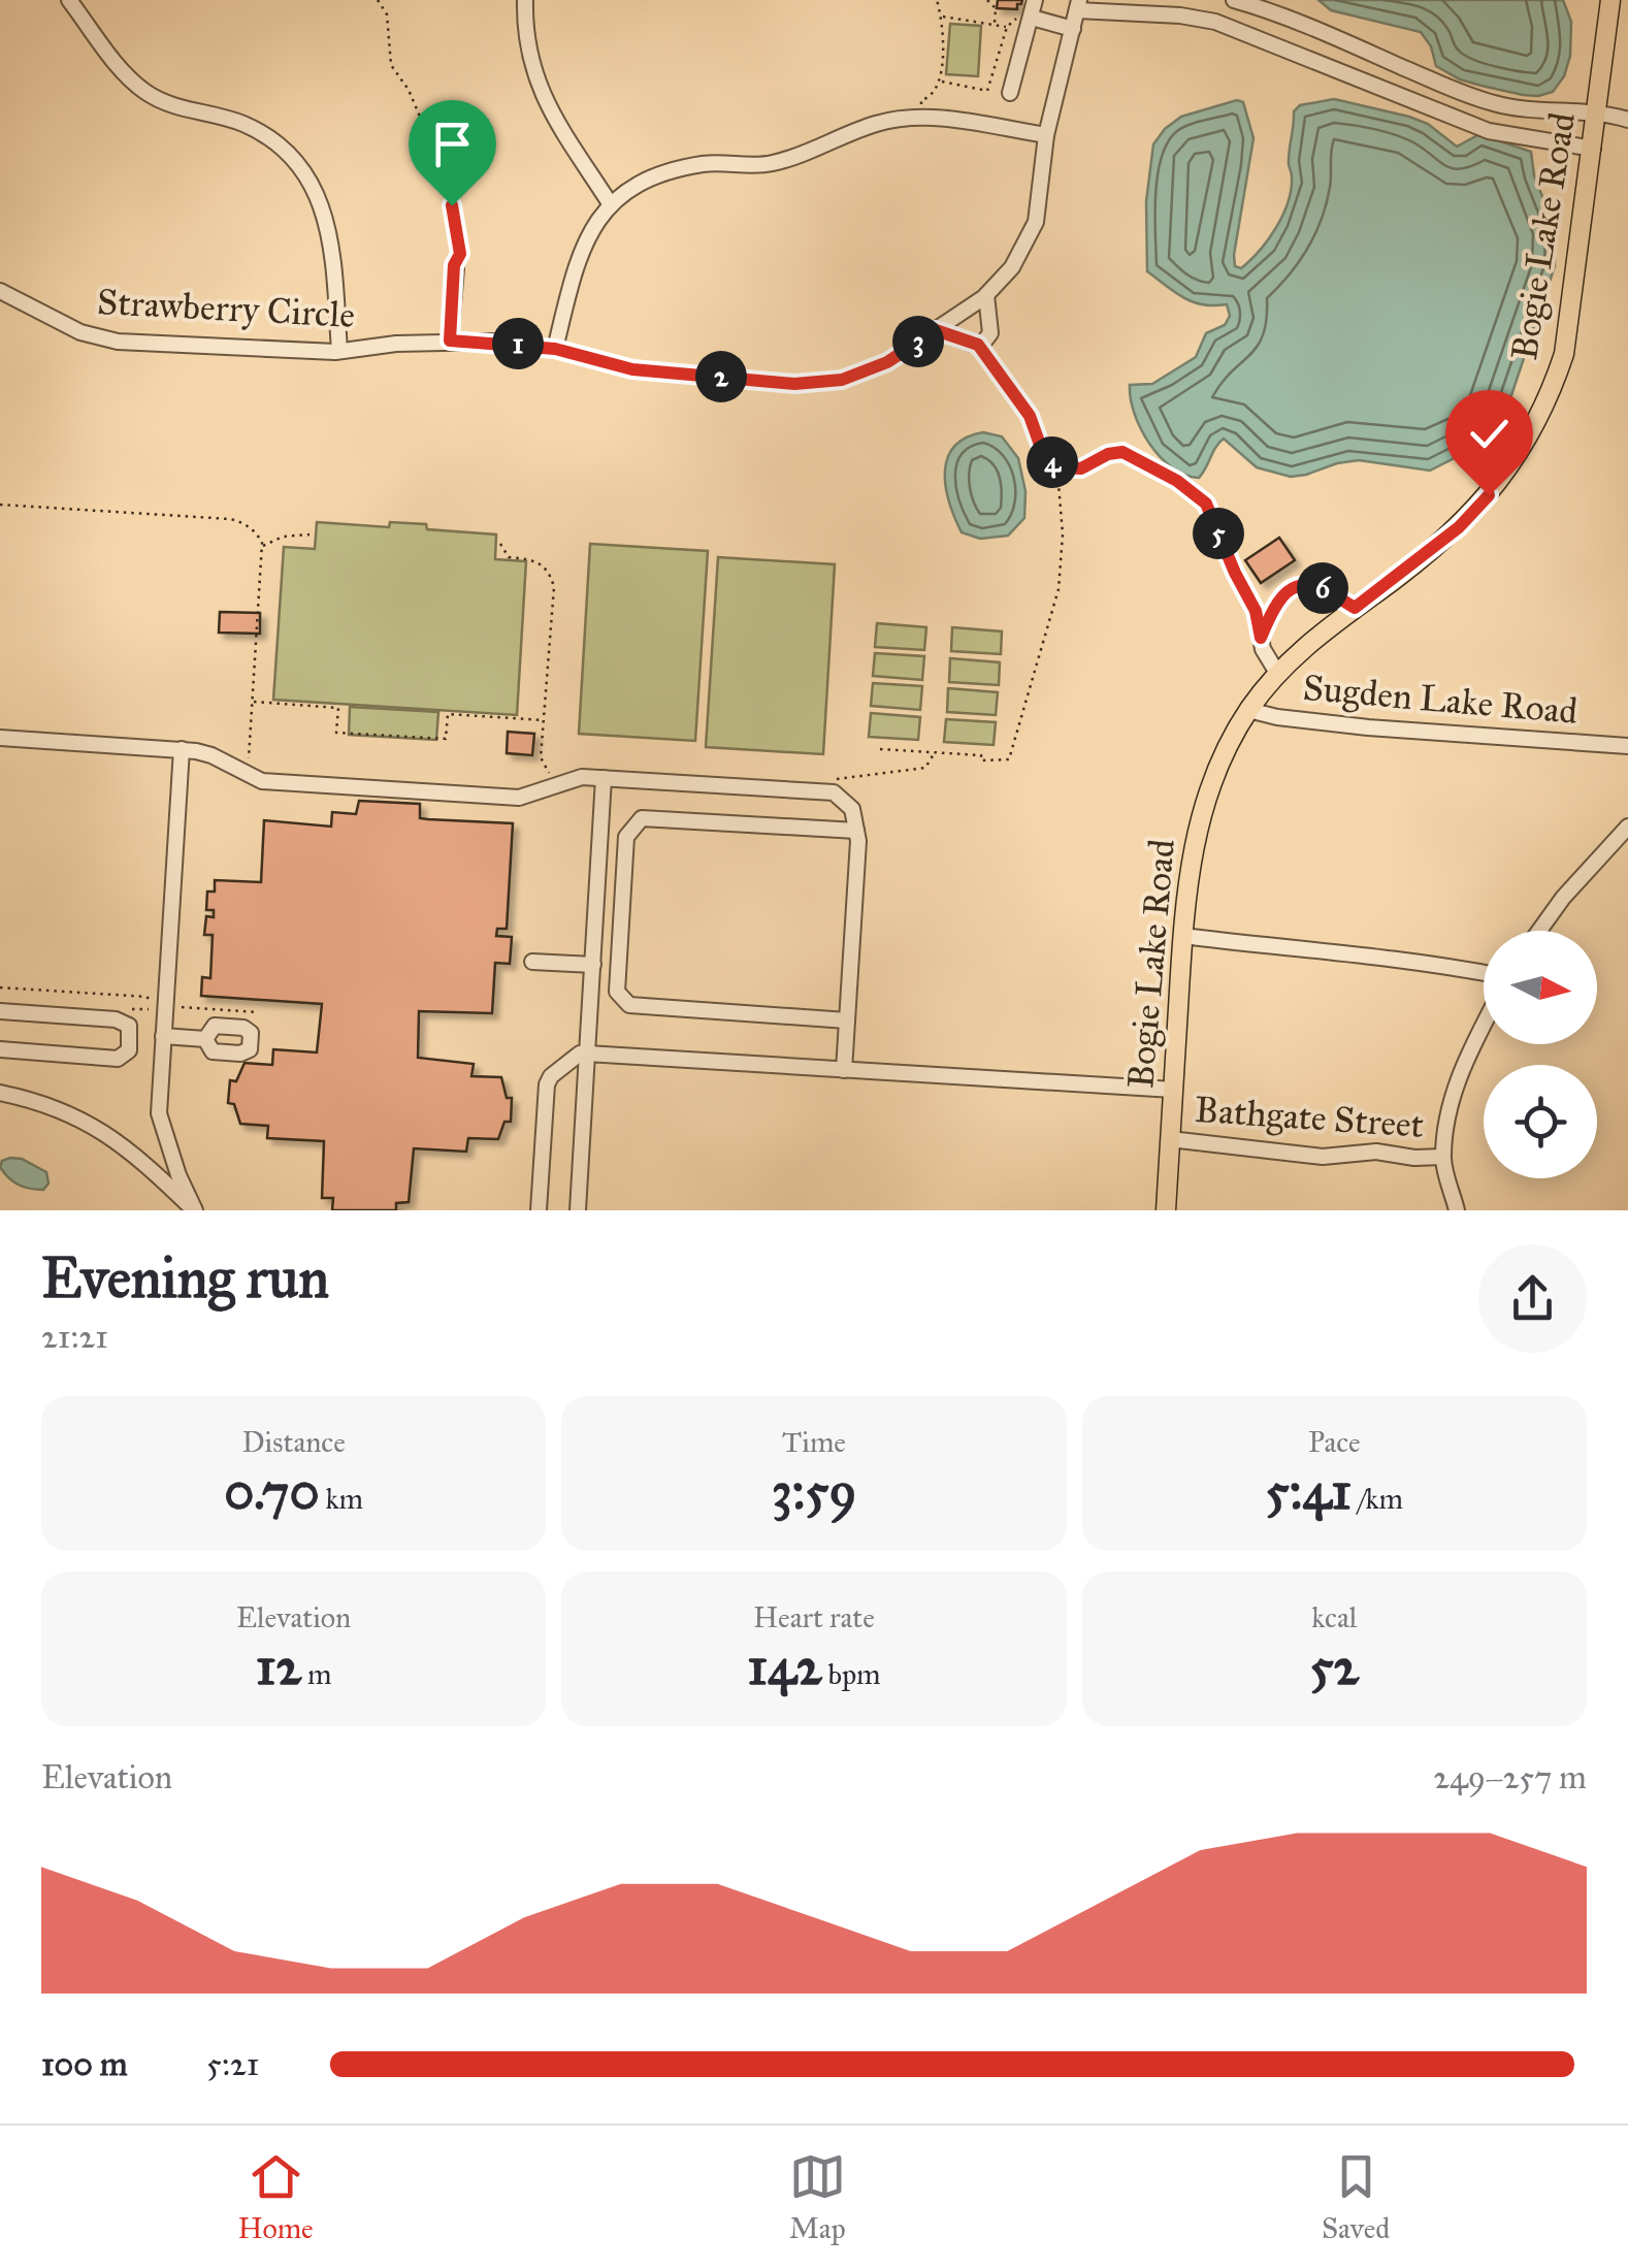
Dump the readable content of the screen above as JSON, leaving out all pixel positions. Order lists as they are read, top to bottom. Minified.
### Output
{"streets":{"main road":["Bogie Lake Road"],"street":["Strawberry Circle","Sugden Lake Road","Bathgate Street"]},"crossings":[["Bogie Lake Road","Sugden Lake Road"],["Bogie Lake Road","Bathgate Street"]],"north":"right","page":{"pins":["3","1","2","4","5","6"],"heading":["Evening run","21:21"],"stats":[["Distance","0.70 km"],["Time","3:59"],["Pace","5:41 /km"],["Elevation","12 m"],["Heart rate","142 bpm"],["kcal","52"]],"chart":["Elevation","249–257 m"],"list":[{"name":"100 m","note":"5:21"}],"tabs":["Home","Map","Saved"]}}
